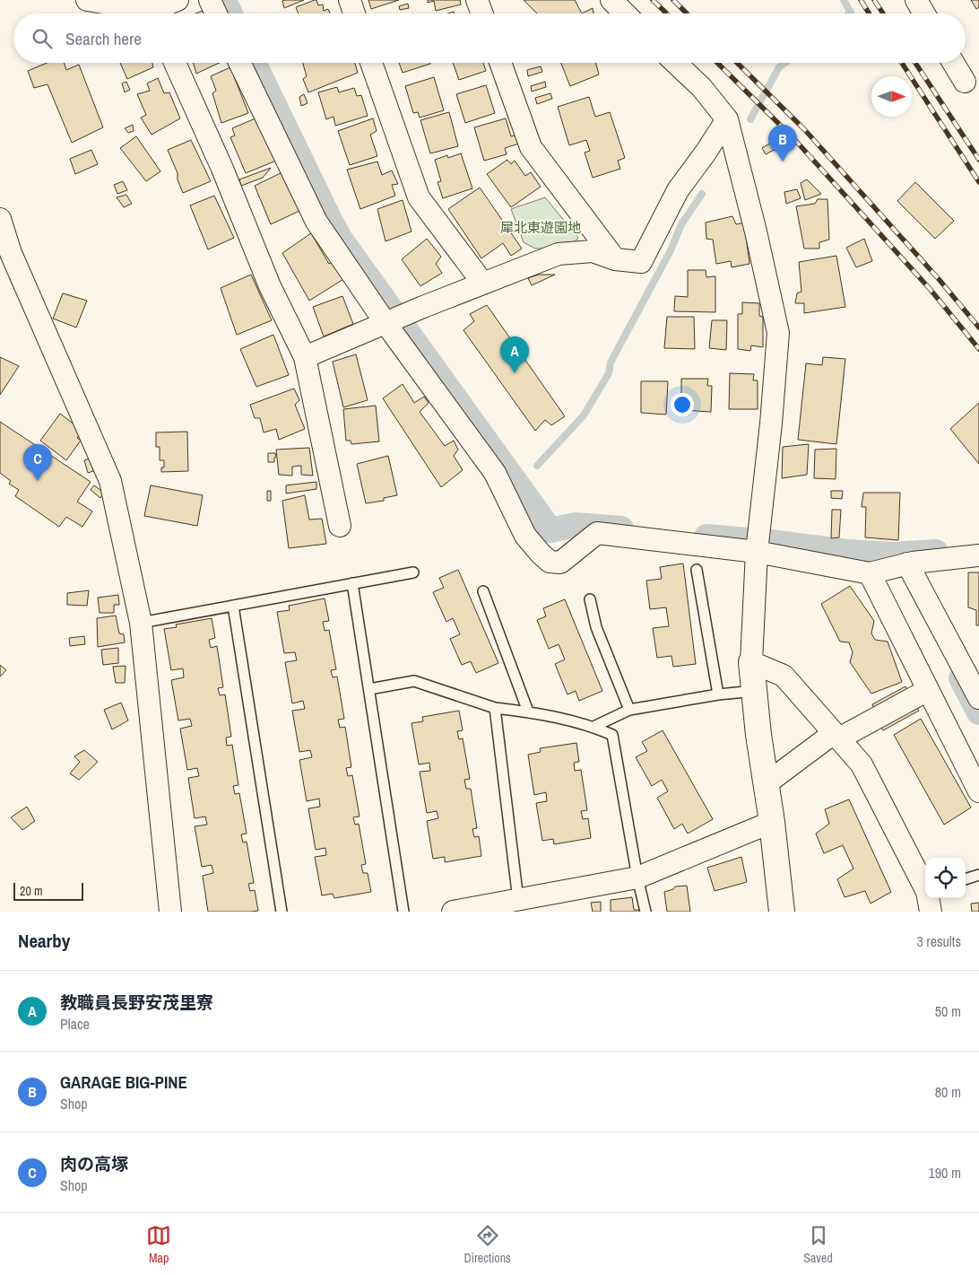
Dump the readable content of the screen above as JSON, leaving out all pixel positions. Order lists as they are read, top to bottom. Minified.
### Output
{"parks":["犀北東遊園地"],"scale_bar":"20 m","north":"right","page":{"search":"Search here","pins":["B","A","C"],"scale":"20 m","heading":["Nearby","3 results"],"list":[{"mark":"A","name":"教職員長野安茂里寮","note":"Place","value":"50 m"},{"mark":"B","name":"GARAGE BIG-PINE","note":"Shop","value":"80 m"},{"mark":"C","name":"肉の高塚","note":"Shop","value":"190 m"}],"nav":["Map","Directions","Saved"]}}
